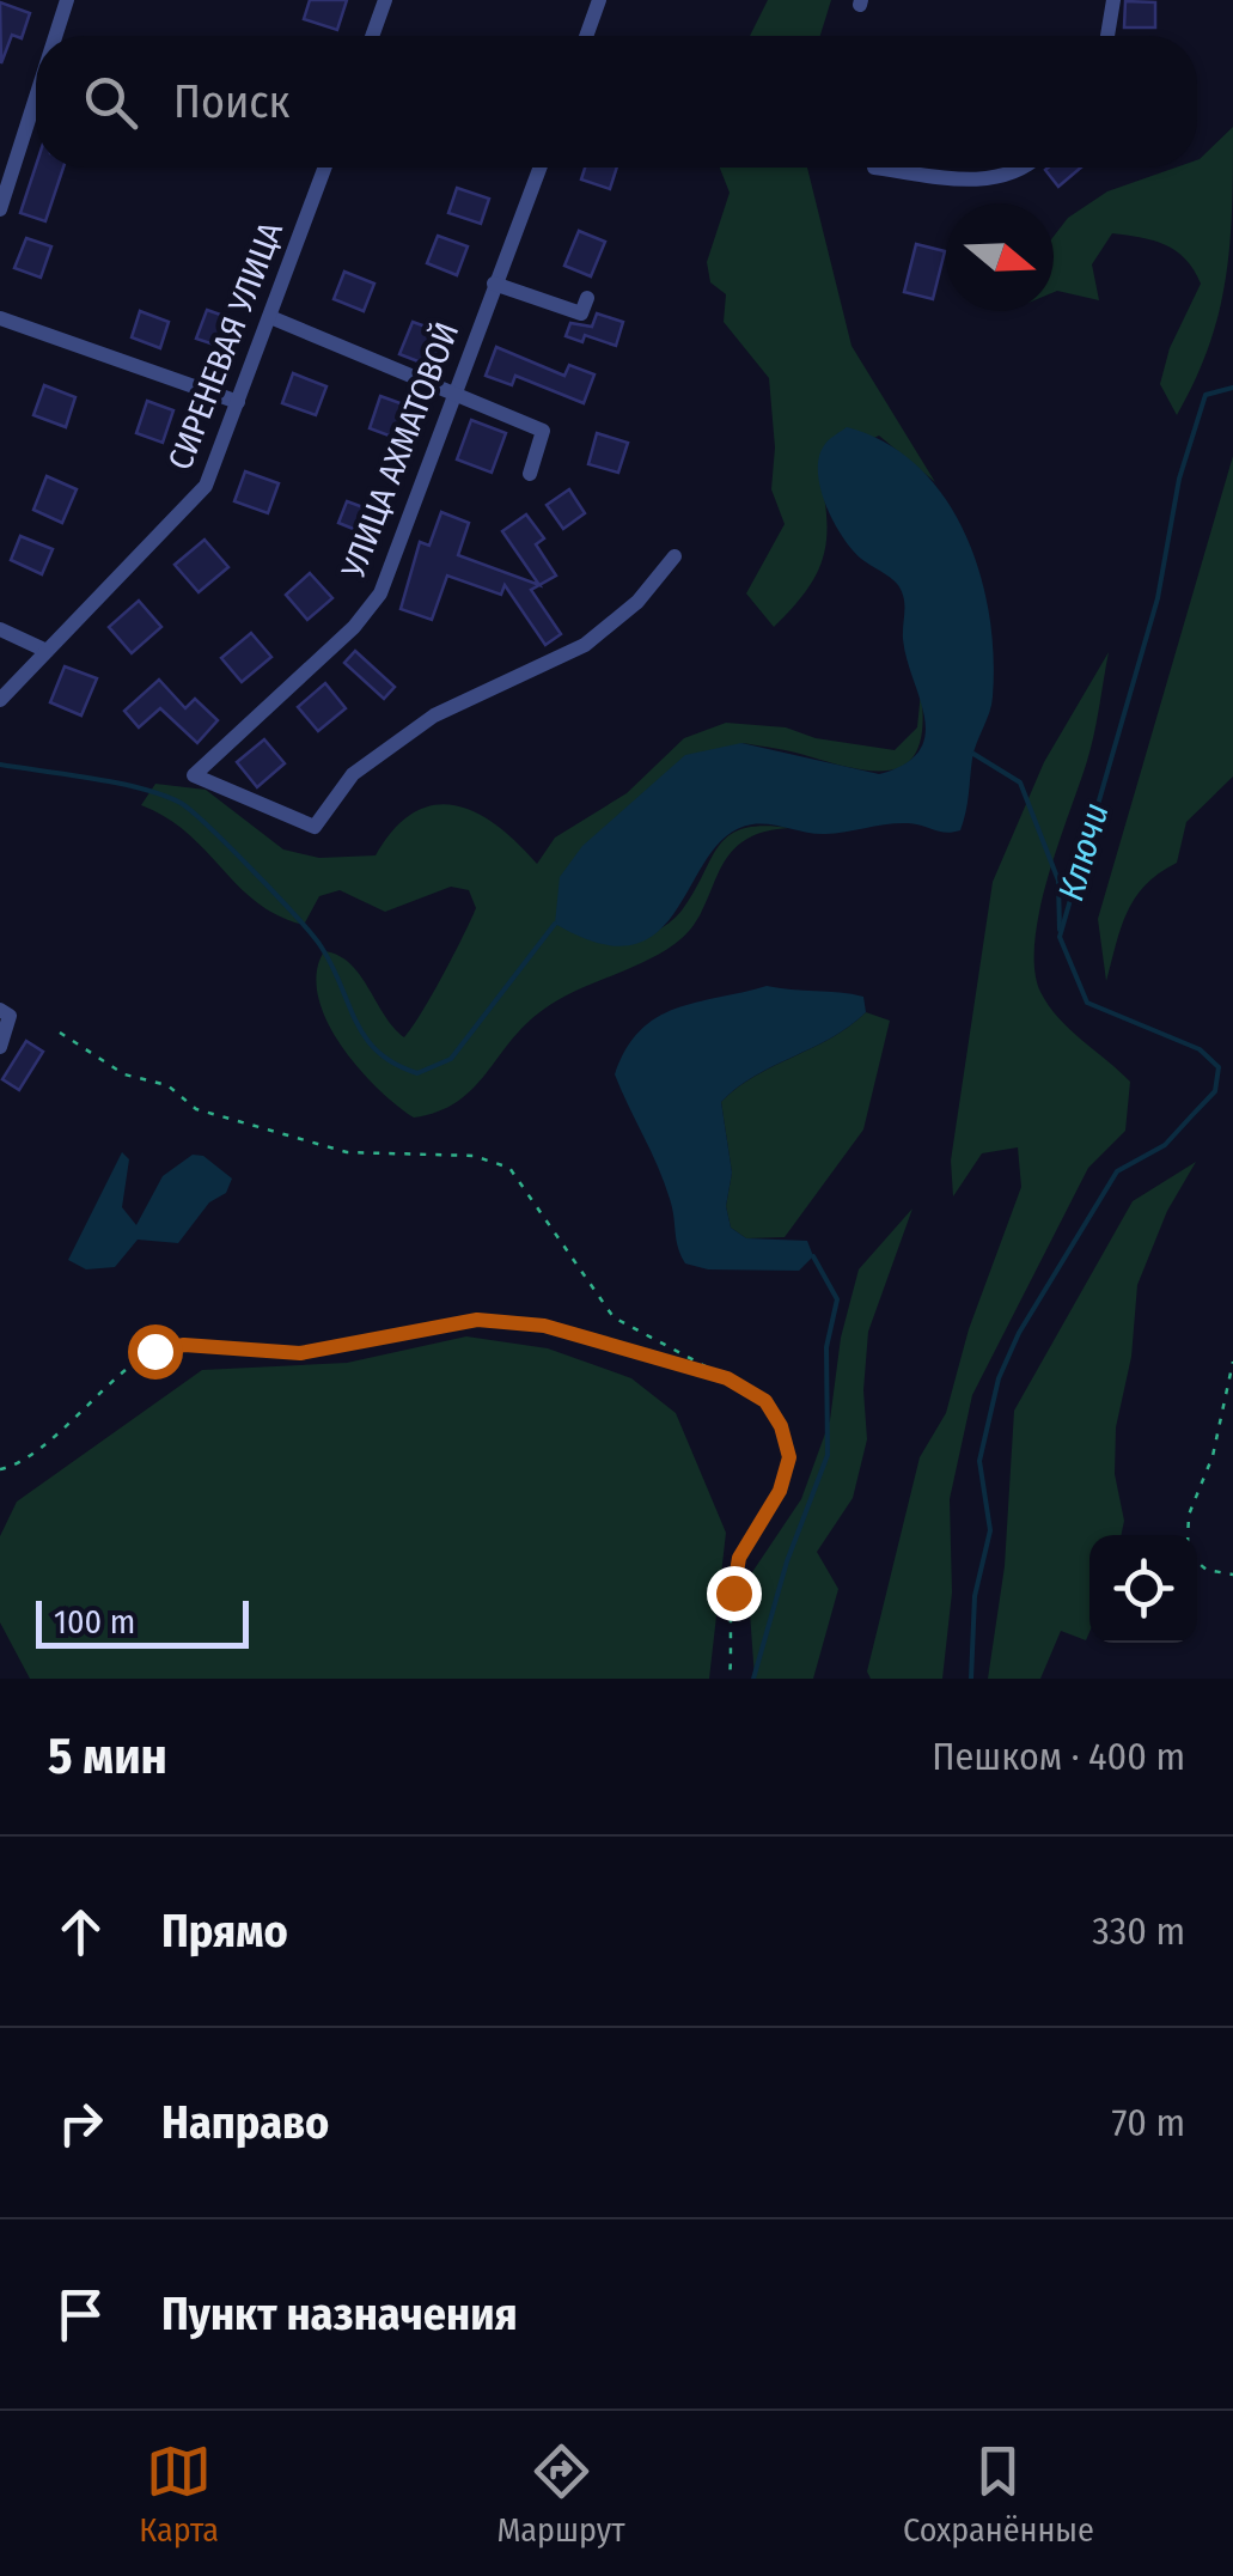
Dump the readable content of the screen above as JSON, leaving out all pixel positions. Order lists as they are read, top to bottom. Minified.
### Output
{"streets":{"street":["СИРЕНЕВАЯ УЛИЦА","УЛИЦА АХМАТОВОЙ"]},"water":["Ключи"],"scale_bar":"100 m","north":"right","page":{"search":"Поиск","scale":"100 m","heading":["5 мин","Пешком · 400 m"],"list":[["Прямо","330 m"],["Направо","70 m"],"Пункт назначения"],"nav":["Карта","Маршрут","Сохранённые"]}}
